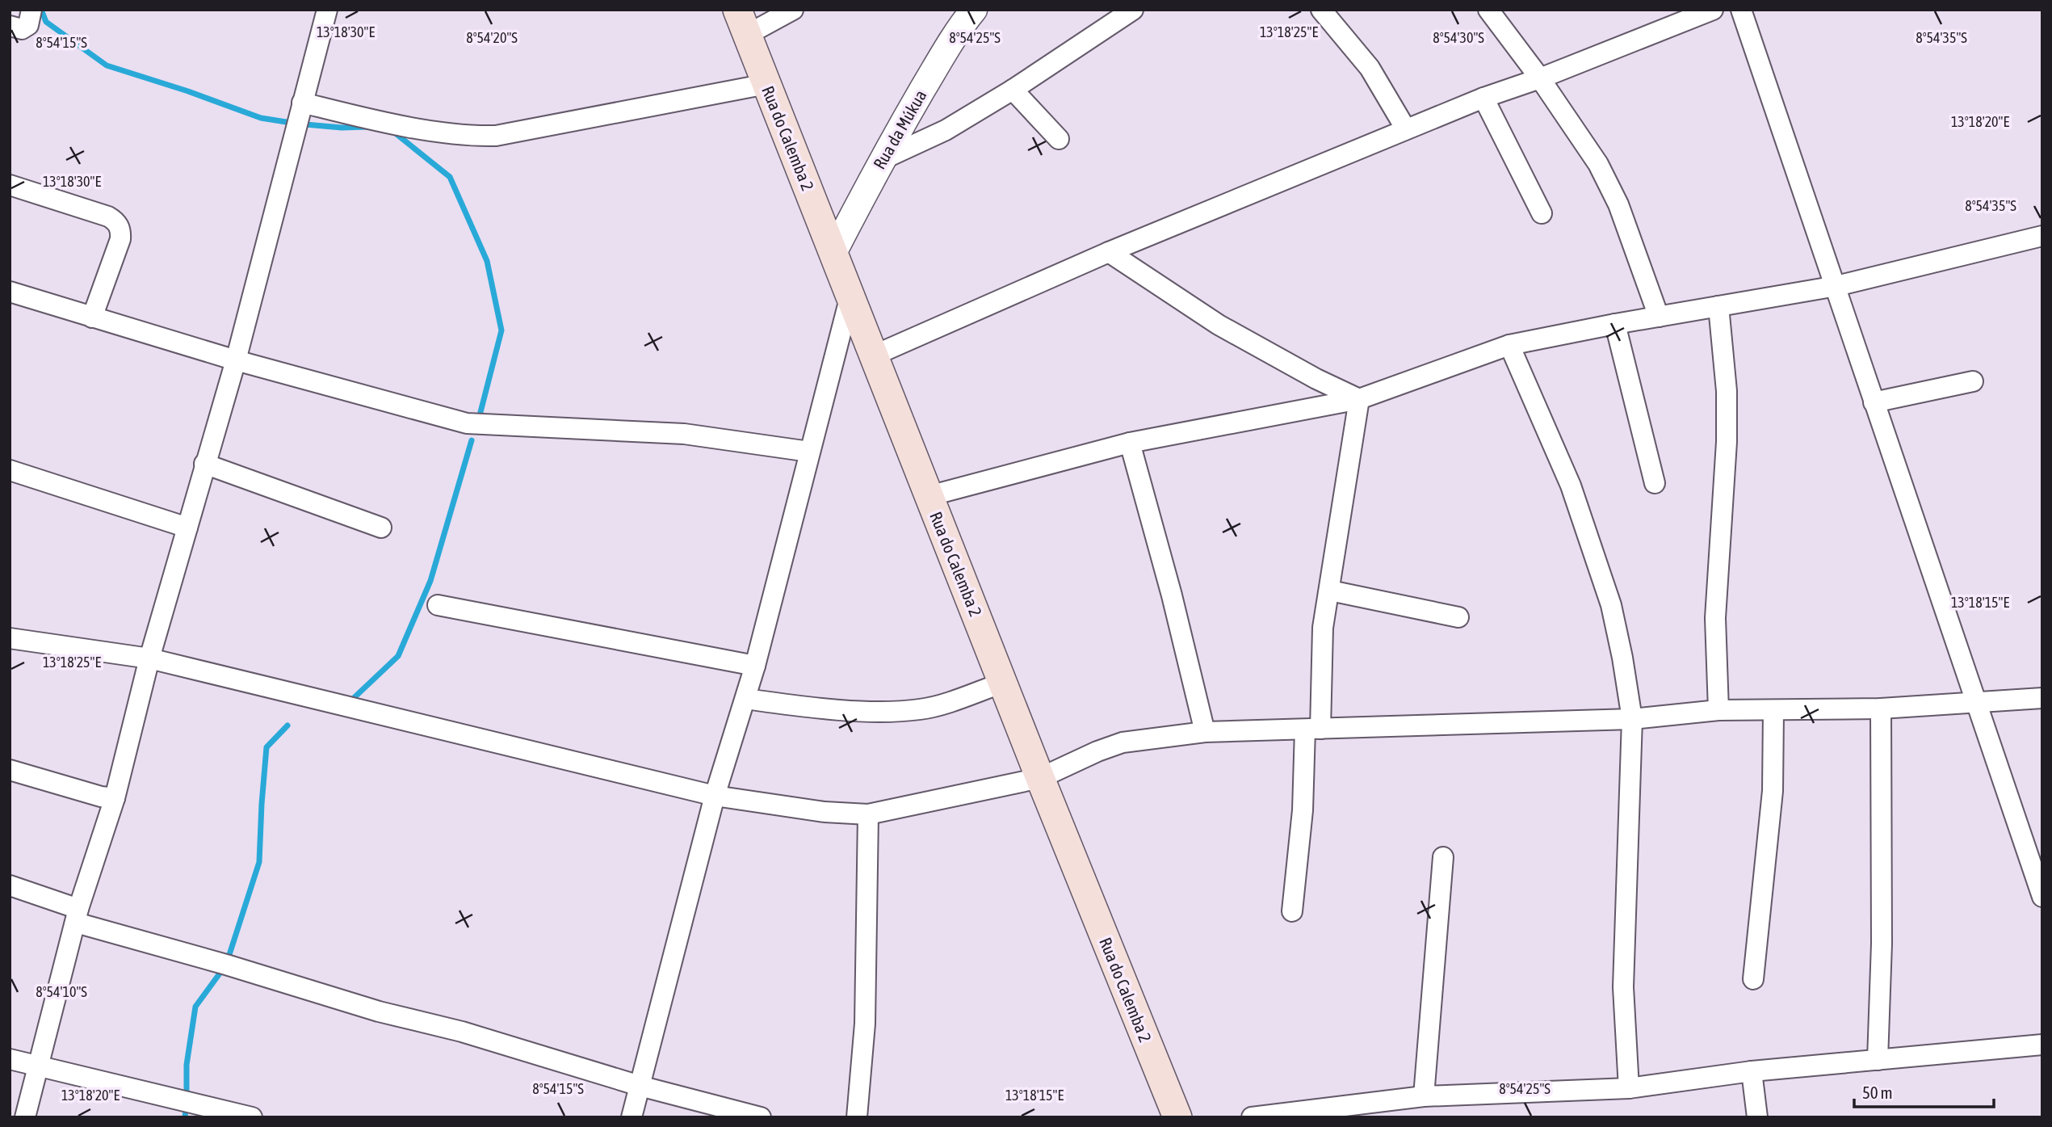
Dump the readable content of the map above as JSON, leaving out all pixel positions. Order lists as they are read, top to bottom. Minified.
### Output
{"streets":{"main road":["Rua do Calemba 2"],"street":["Rua da Múkua"]},"crossings":[["Rua da Múkua","Rua do Calemba 2"]],"scale_bar":"50 m","coordinates":["13°18'30\"E","13°18'25\"E","8°54'20\"S","8°54'25\"S","8°54'30\"S","8°54'35\"S","8°54'15\"S","13°18'20\"E","13°18'15\"E","8°54'10\"S"]}
